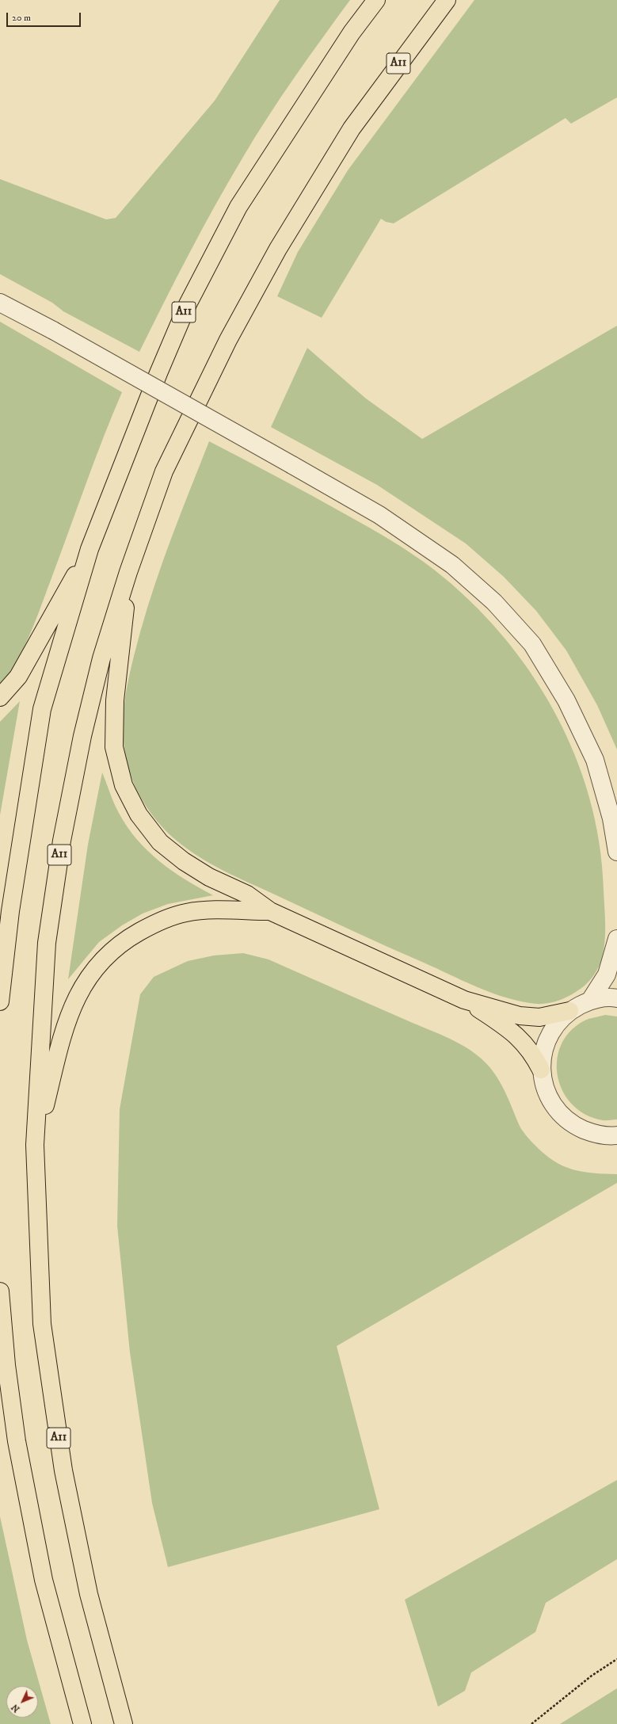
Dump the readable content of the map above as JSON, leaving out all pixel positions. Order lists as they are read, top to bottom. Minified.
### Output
{"streets":{"highway":["A11"]},"scale_bar":"20 m","north":"bottom left"}
